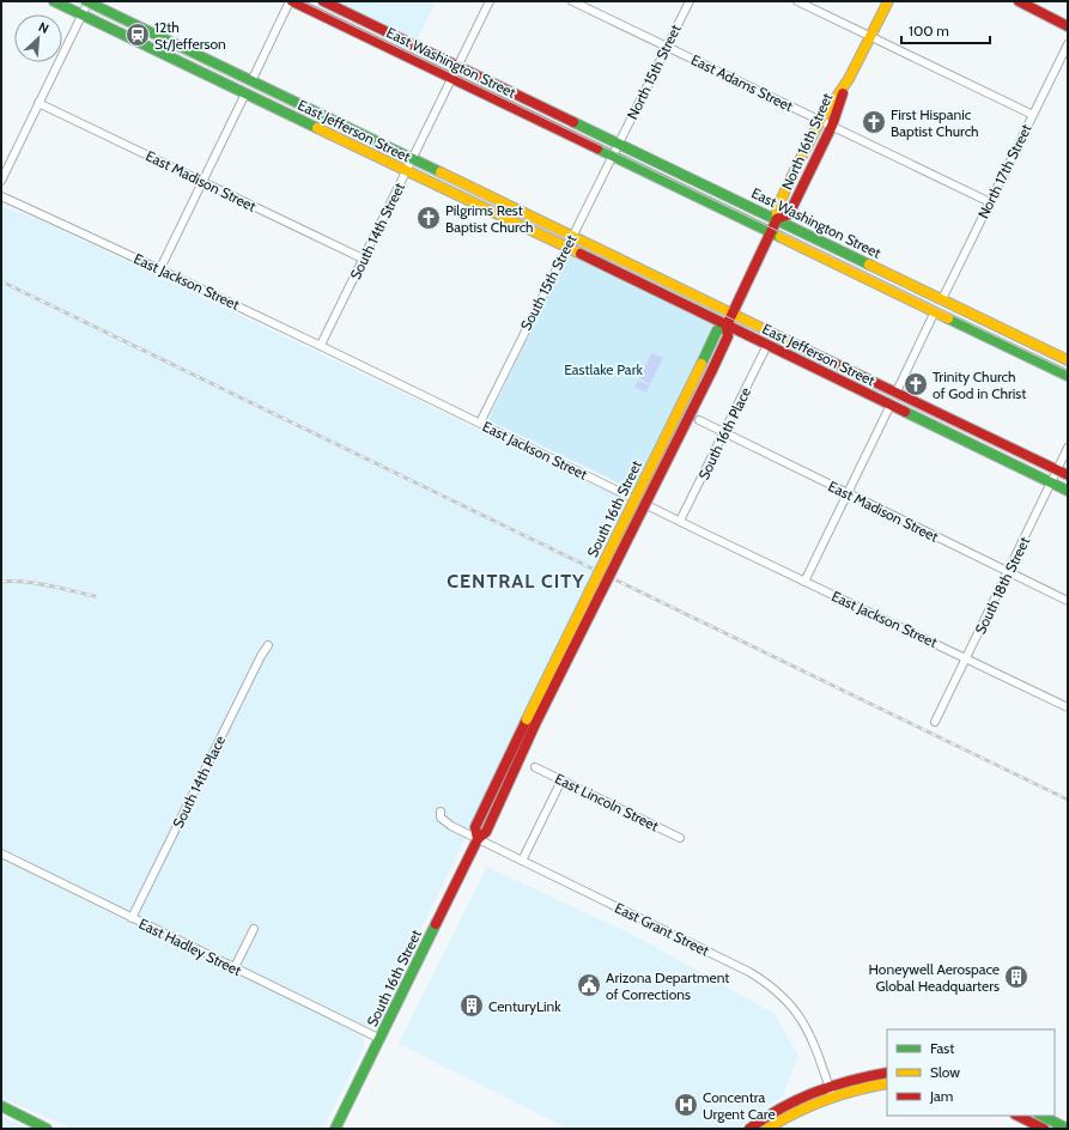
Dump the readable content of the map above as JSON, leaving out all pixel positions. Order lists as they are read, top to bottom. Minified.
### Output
{"streets":{"main road":["East Washington Street","East Jefferson Street","North 16th Street","South 16th Street"],"street":["North 15th Street","East Adams Street","North 17th Street","East Madison Street","South 14th Street","East Jackson Street","South 15th Street","South 16th Place","South 18th Street","South 14th Place","East Lincoln Street","East Grant Street","East Hadley Street"]},"crossings":[["East Washington Street","North 15th Street"],["East Washington Street","North 16th Street"],["East Washington Street","North 17th Street"],["East Washington Street","South 14th Street"],["East Washington Street","South 15th Street"],["East Washington Street","South 16th Street"],["North 15th Street","East Adams Street"],["North 15th Street","South 15th Street"],["East Adams Street","North 16th Street"],["East Adams Street","North 17th Street"],["East Jefferson Street","South 14th Street"],["East Jefferson Street","South 15th Street"],["East Jefferson Street","South 16th Place"],["East Jefferson Street","South 16th Street"],["East Jefferson Street","South 18th Street"],["North 16th Street","South 16th Street"],["East Madison Street","South 14th Street"],["East Madison Street","South 16th Place"],["East Madison Street","South 18th Street"],["South 14th Street","East Jackson Street"],["East Jackson Street","South 15th Street"],["East Jackson Street","South 16th Place"],["East Jackson Street","South 18th Street"],["South 16th Street","East Grant Street"],["South 16th Street","East Hadley Street"],["South 14th Place","East Hadley Street"]],"districts":["CENTRAL CITY"],"parks":["Eastlake Park"],"places":{"station":["12th St/Jefferson"],"church":["First Hispanic Baptist Church","Pilgrims Rest Baptist Church","Trinity Church of God in Christ"],"building":["Honeywell Aerospace Global Headquarters","CenturyLink"],"public building":["Arizona Department of Corrections"],"hospital":["Concentra Urgent Care"]},"legend":["Fast","Slow","Jam"],"scale_bar":"100 m","north":"top right"}
